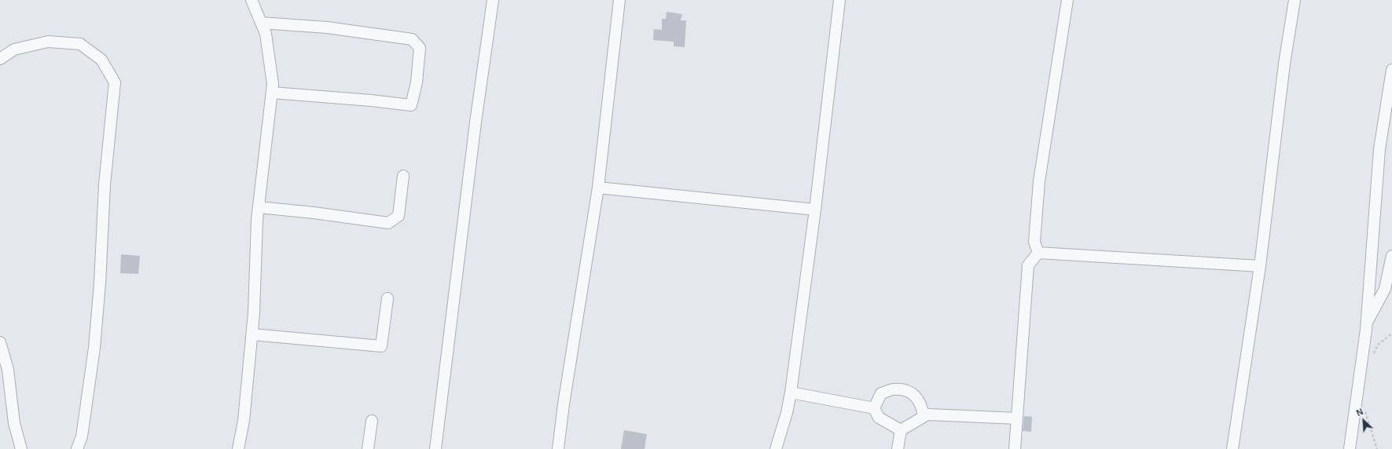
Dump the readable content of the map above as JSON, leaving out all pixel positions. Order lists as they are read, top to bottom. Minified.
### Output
{"north":"top left"}
